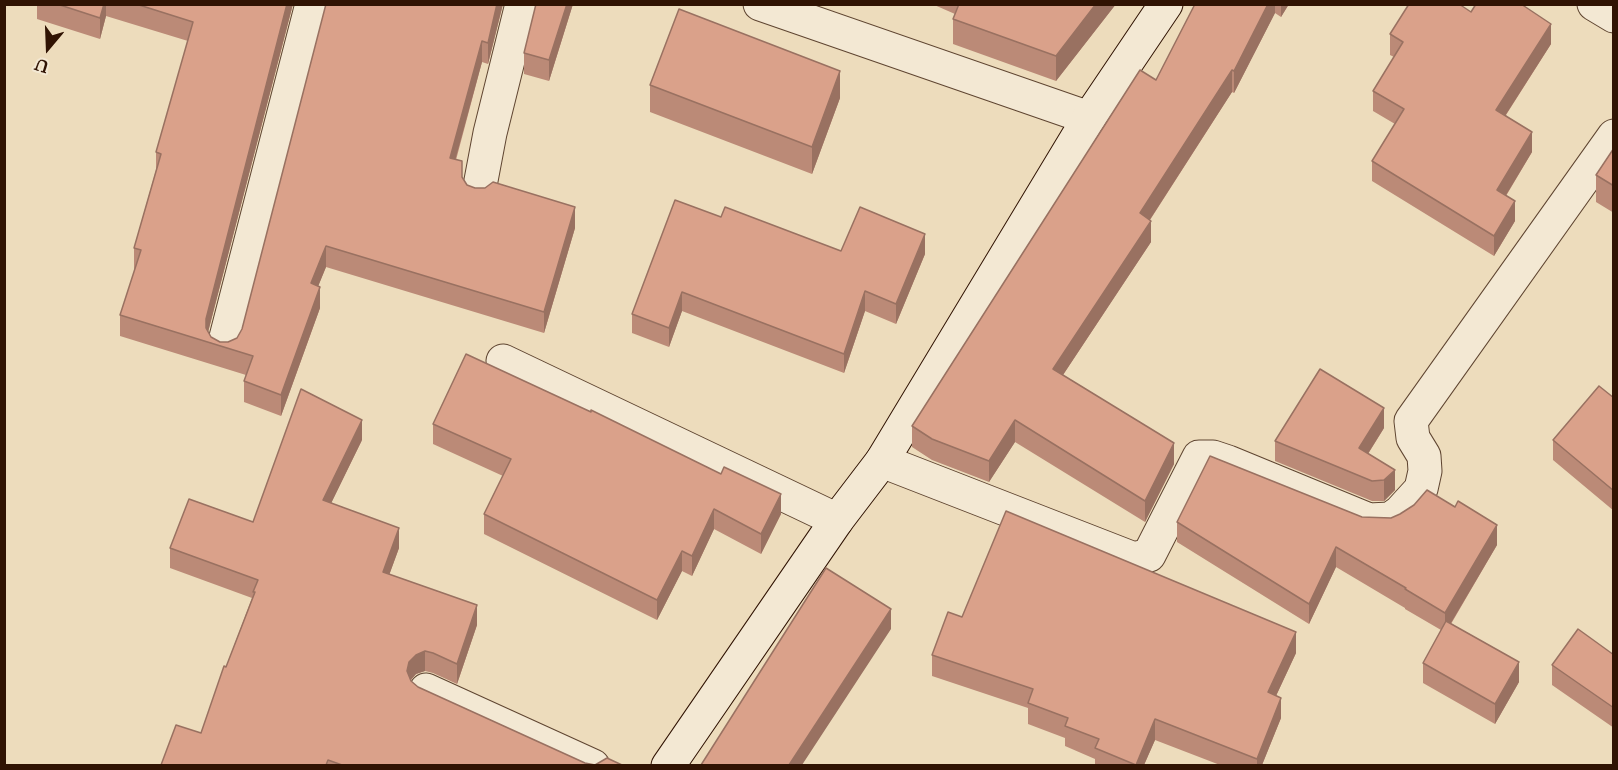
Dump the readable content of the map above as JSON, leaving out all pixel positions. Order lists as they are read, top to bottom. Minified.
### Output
{"north":"bottom"}
